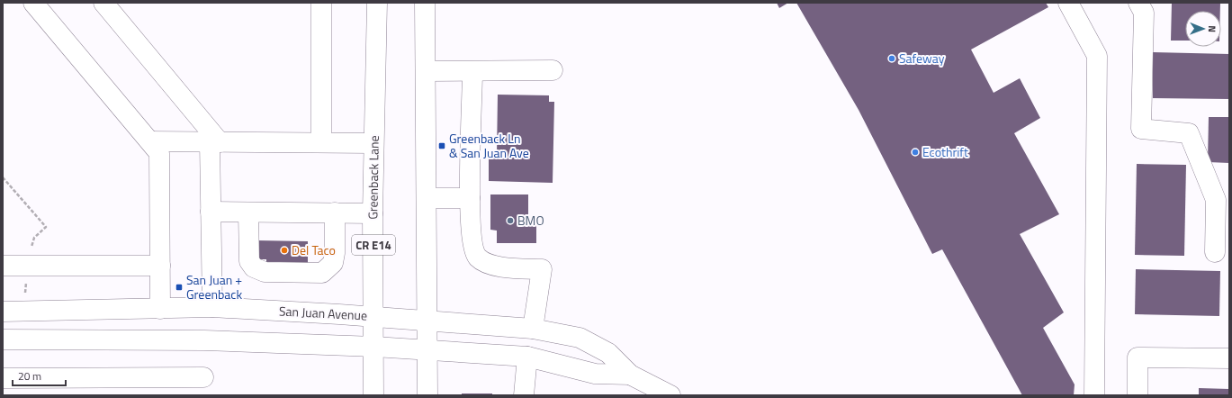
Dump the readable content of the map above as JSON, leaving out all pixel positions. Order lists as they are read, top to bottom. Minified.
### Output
{"streets":{"main road":["Greenback Lane","CR E14","San Juan Avenue"]},"crossings":[["Greenback Lane","San Juan Avenue"]],"places":{"other":["Safeway","Ecothrift","BMO","Del Taco"],"transit":["Greenback Ln & San Juan Ave","San Juan + Greenback"]},"scale_bar":"20 m","north":"right"}
